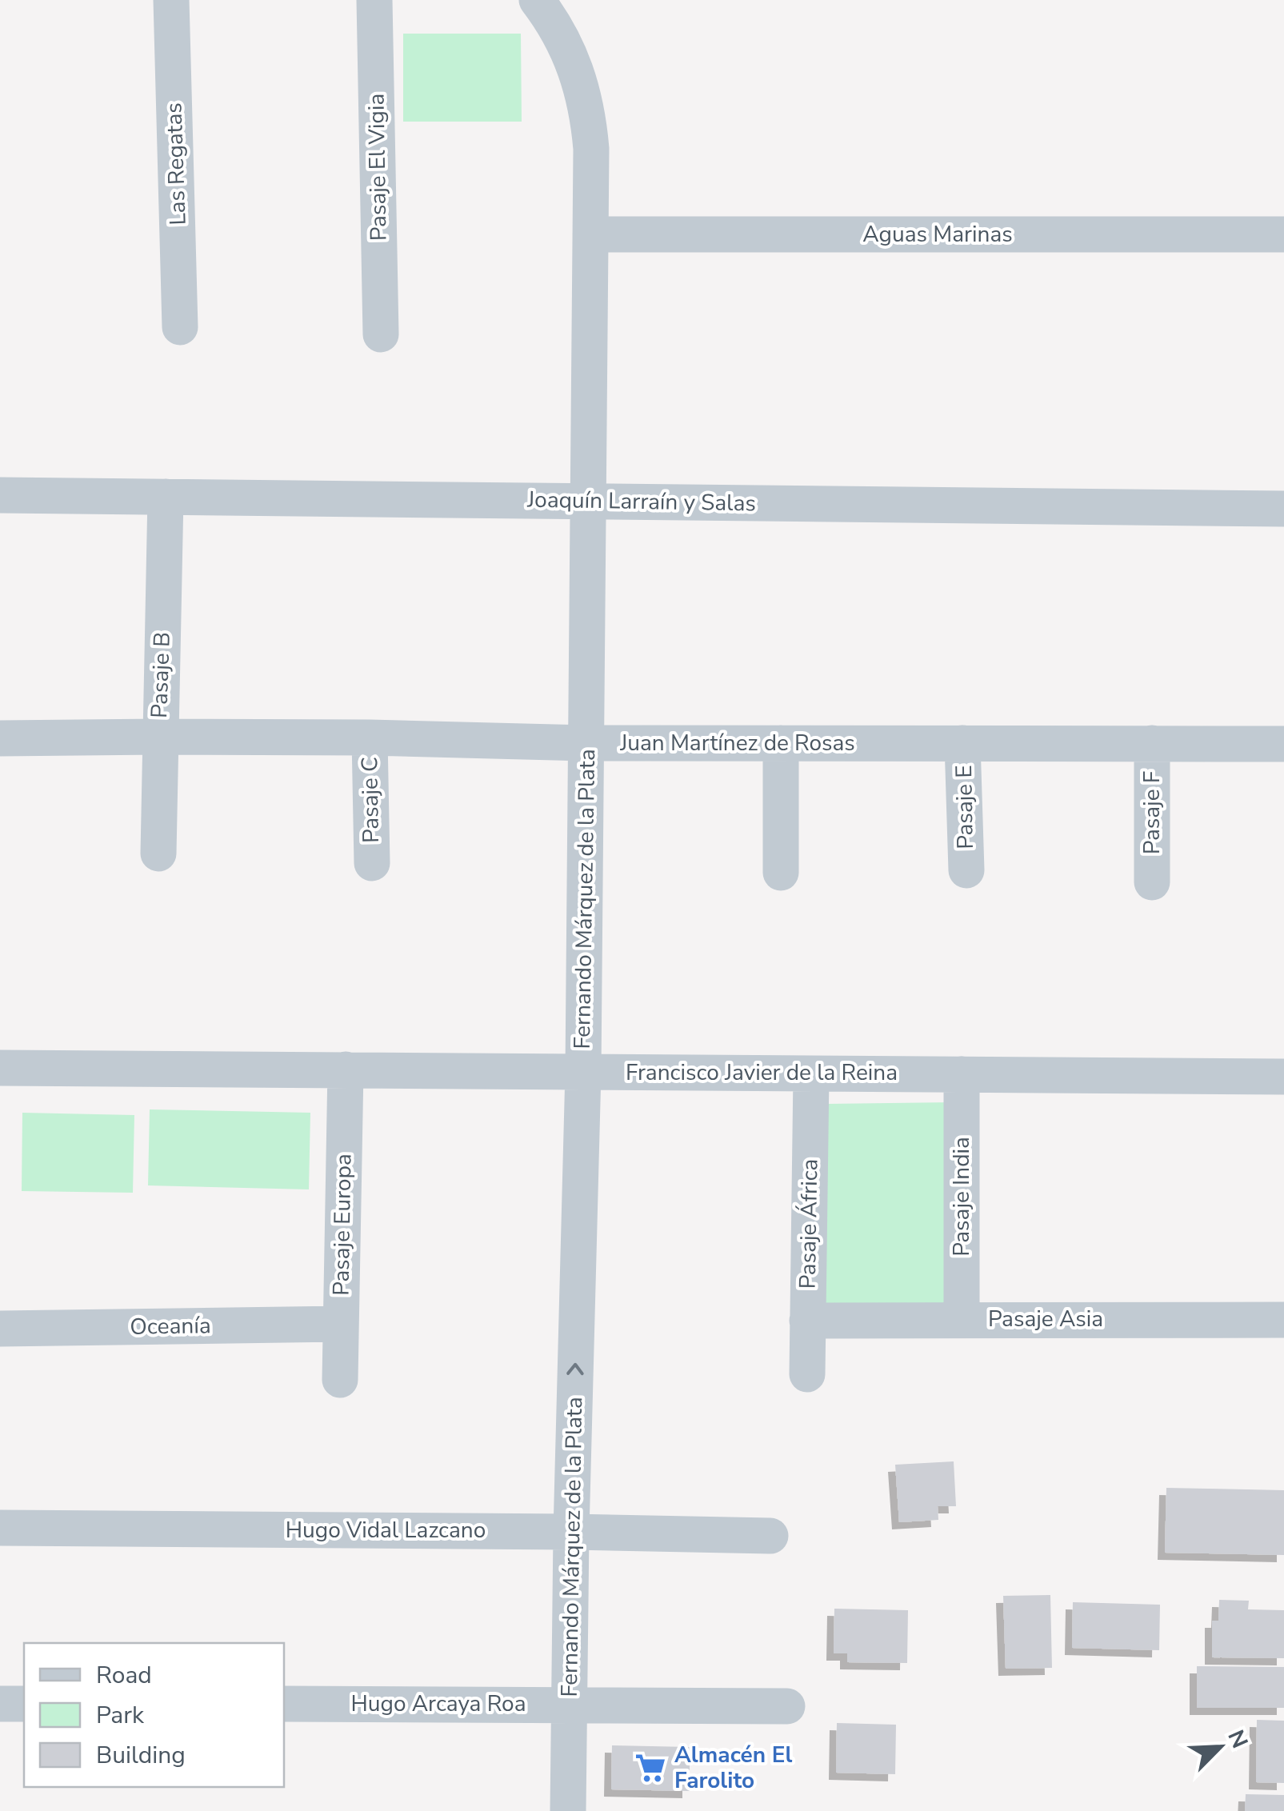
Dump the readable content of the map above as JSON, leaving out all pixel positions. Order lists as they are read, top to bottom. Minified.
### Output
{"streets":{"street":["Las Regatas","Pasaje El Vigia","Aguas Marinas","Joaquín Larraín y Salas","Pasaje B","Juan Martínez de Rosas","Pasaje C","Pasaje E","Pasaje F","Fernando Márquez de la Plata","Francisco Javier de la Reina","Pasaje India","Pasaje África","Pasaje Europa","Pasaje Asia","Oceanía","Hugo Vidal Lazcano","Hugo Arcaya Roa"]},"crossings":[["Aguas Marinas","Fernando Márquez de la Plata"],["Joaquín Larraín y Salas","Pasaje B"],["Joaquín Larraín y Salas","Fernando Márquez de la Plata"],["Pasaje B","Juan Martínez de Rosas"],["Juan Martínez de Rosas","Pasaje C"],["Juan Martínez de Rosas","Pasaje E"],["Juan Martínez de Rosas","Pasaje F"],["Juan Martínez de Rosas","Fernando Márquez de la Plata"],["Fernando Márquez de la Plata","Francisco Javier de la Reina"],["Fernando Márquez de la Plata","Hugo Vidal Lazcano"],["Fernando Márquez de la Plata","Hugo Arcaya Roa"],["Francisco Javier de la Reina","Pasaje India"],["Francisco Javier de la Reina","Pasaje África"],["Francisco Javier de la Reina","Pasaje Europa"],["Pasaje India","Pasaje Asia"],["Pasaje África","Pasaje Asia"],["Pasaje Europa","Oceanía"]],"places":{"supermarket":["Almacén El Farolito"]},"legend":["Road","Park","Building"],"north":"top right"}
